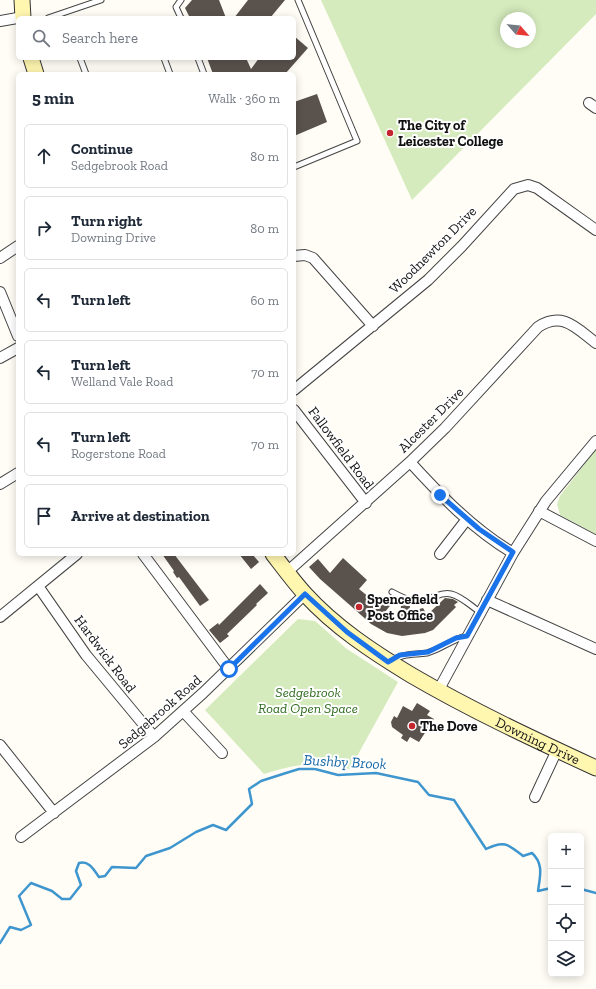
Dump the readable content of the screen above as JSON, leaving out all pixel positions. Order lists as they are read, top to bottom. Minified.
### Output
{"streets":{"street":["Woodnewton Drive","Alcester Drive","Fallowfield Road","Hardwick Road","Sedgebrook Road","Downing Drive"]},"crossings":[["Alcester Drive","Fallowfield Road"],["Alcester Drive","Downing Drive"],["Hardwick Road","Sedgebrook Road"],["Sedgebrook Road","Downing Drive"]],"water":["Bushby Brook"],"parks":["Sedgebrook Road Open Space"],"places":["The City of Leicester College","Spencefield Post Office","The Dove"],"north":"bottom right","page":{"search":"Search here","heading":["5 min","Walk · 360 m"],"list":[["Continue","Sedgebrook Road","80 m"],["Turn right","Downing Drive","80 m"],["Turn left","60 m"],["Turn left","Welland Vale Road","70 m"],["Turn left","Rogerstone Road","70 m"],"Arrive at destination"],"map_buttons":["+","−"]}}
